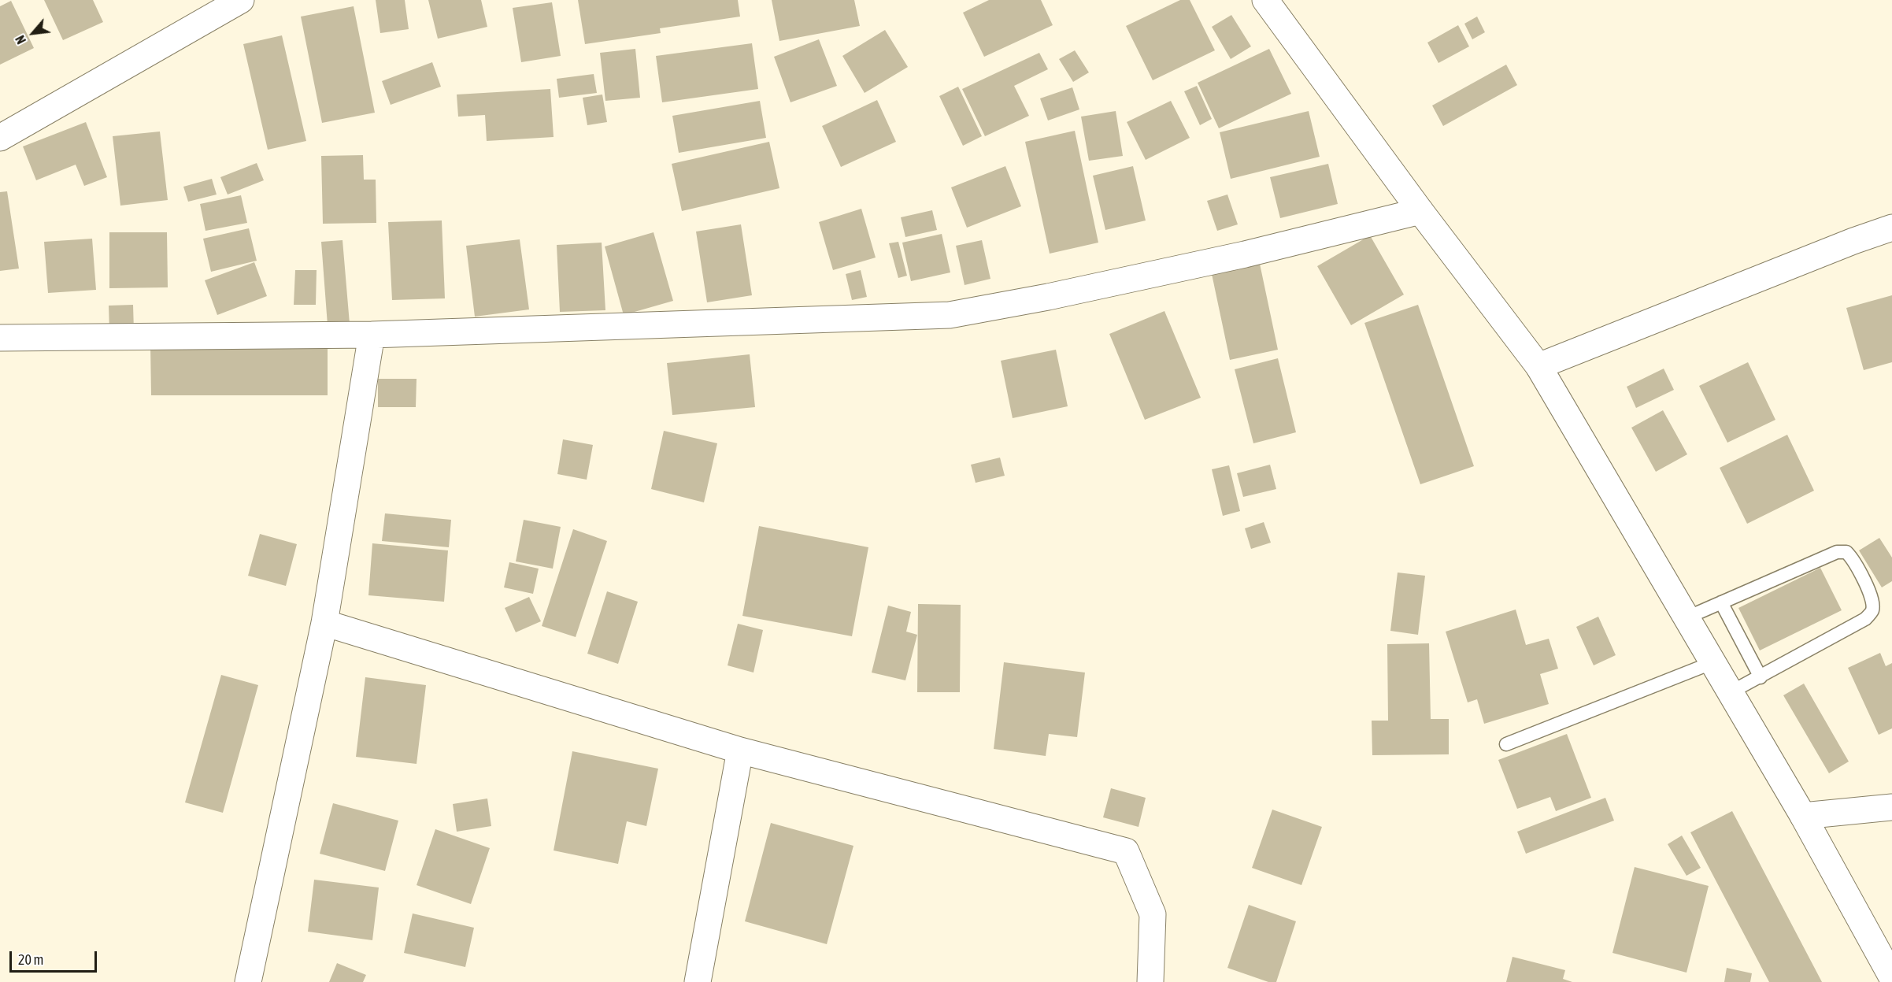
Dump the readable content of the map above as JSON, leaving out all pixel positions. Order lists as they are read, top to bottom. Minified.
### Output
{"scale_bar":"20 m","north":"bottom left"}
